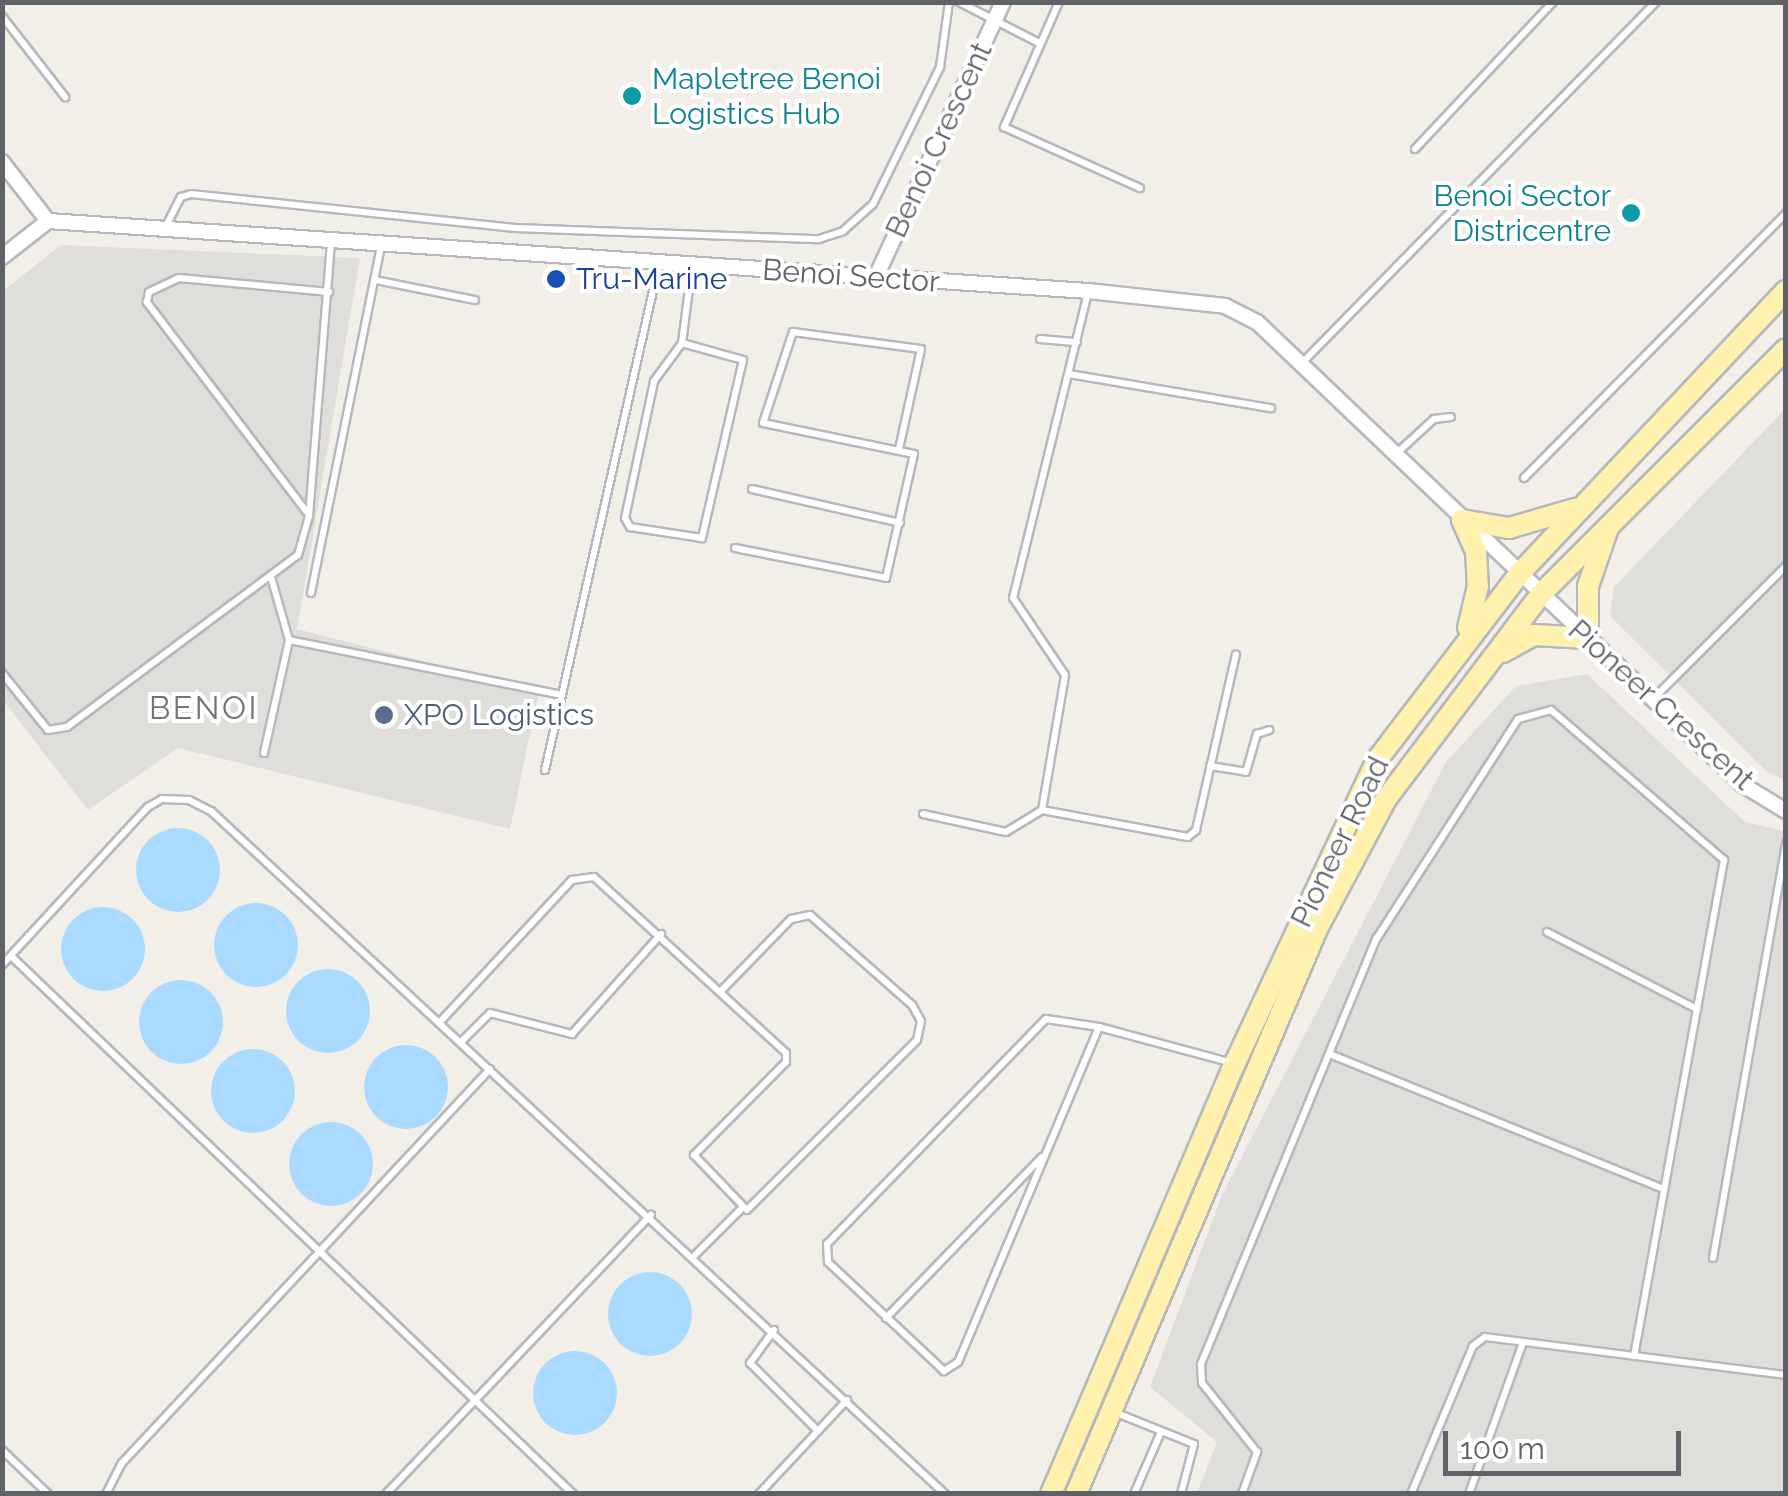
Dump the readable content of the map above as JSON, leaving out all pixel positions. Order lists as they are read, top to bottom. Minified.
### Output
{"streets":{"main road":["Pioneer Road"],"street":["Benoi Crescent","Benoi Sector","Pioneer Crescent"]},"crossings":[["Benoi Crescent","Benoi Sector"],["Benoi Sector","Pioneer Crescent"],["Benoi Sector","Pioneer Road"],["Pioneer Crescent","Pioneer Road"]],"districts":["BENOI"],"places":["Mapletree Benoi Logistics Hub","Benoi Sector Districentre","Tru-Marine","XPO Logistics"],"scale_bar":"100 m"}
